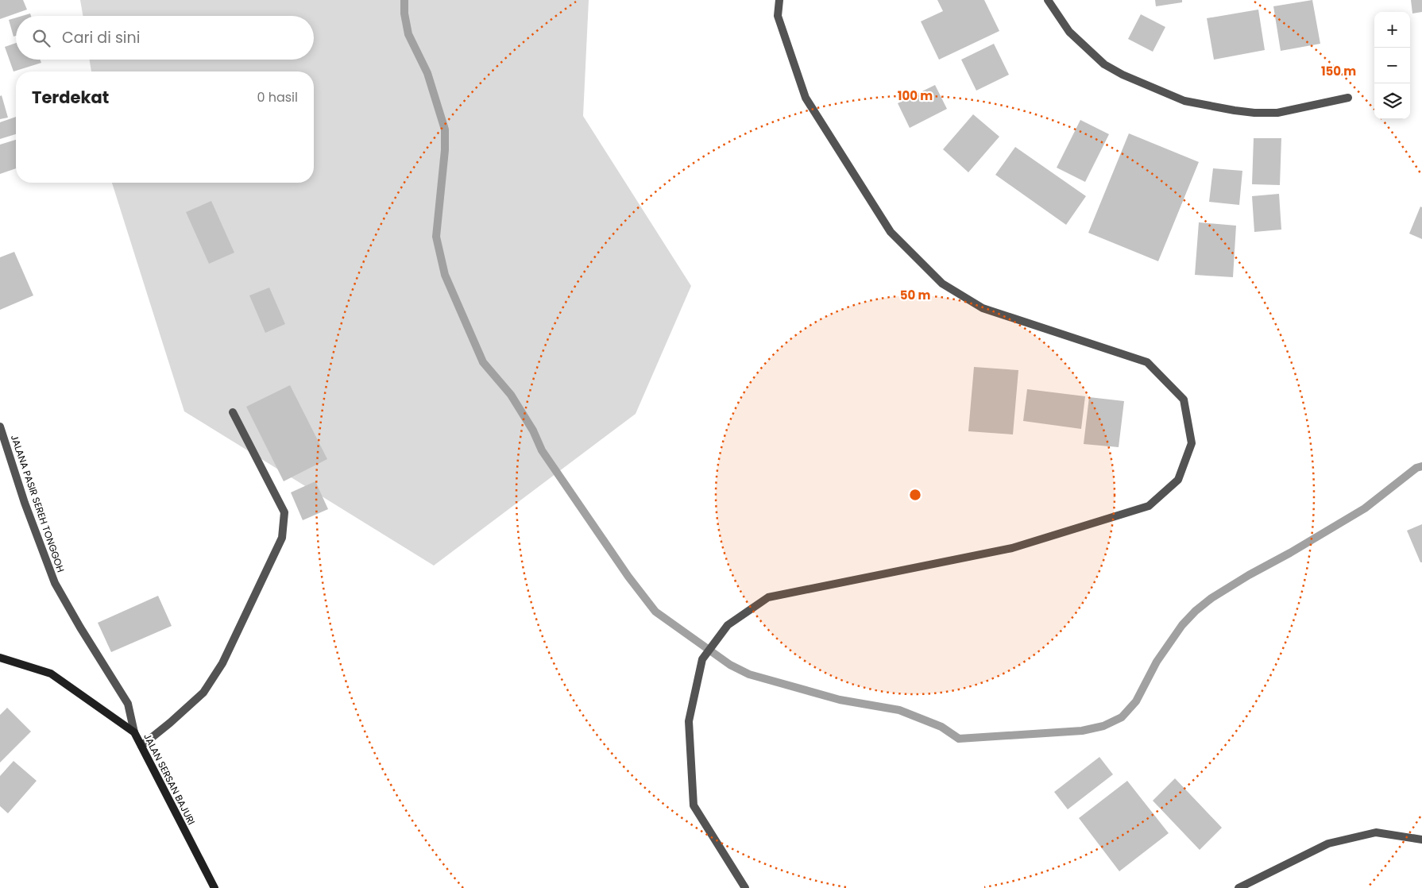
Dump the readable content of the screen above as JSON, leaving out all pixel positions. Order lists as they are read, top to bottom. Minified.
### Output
{"streets":{"main road":["JALAN SERSAN BAJURI"],"street":["JALANA PASIR SEREH TONGGOH"]},"crossings":[["JALANA PASIR SEREH TONGGOH","JALAN SERSAN BAJURI"]],"page":{"map_buttons":["+","−"],"search":"Cari di sini","heading":["Terdekat","0 hasil"]},"rings":["150 m","100 m","50 m"]}
